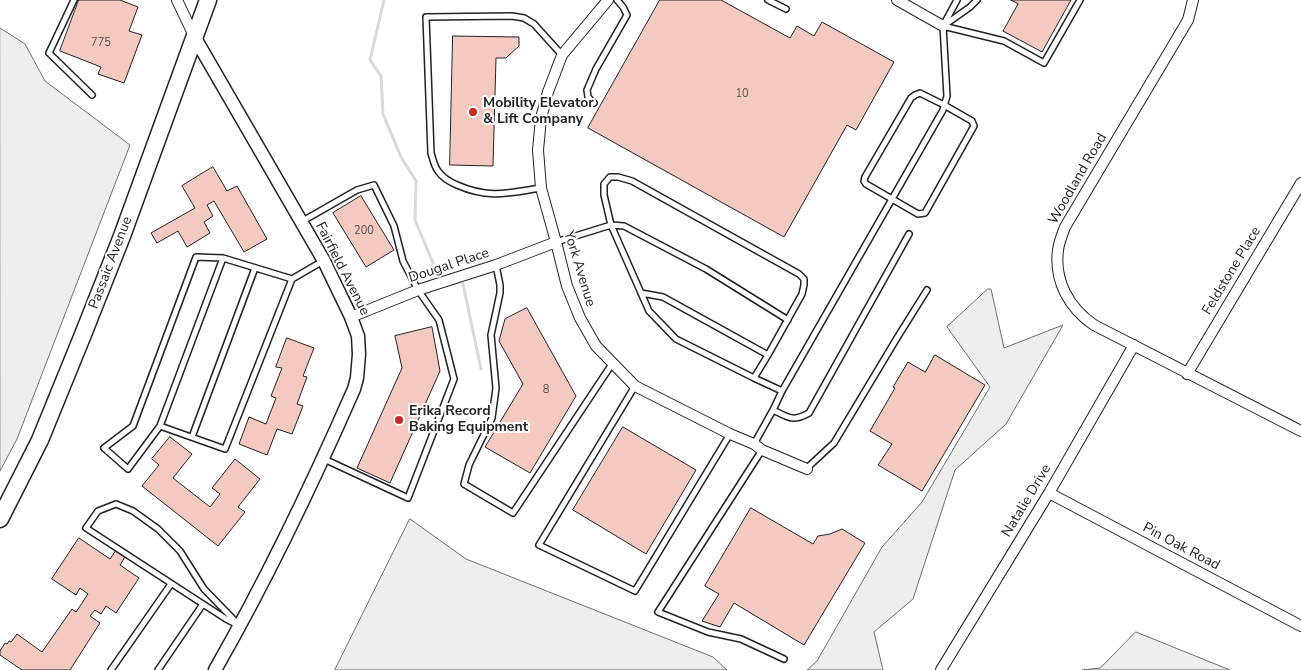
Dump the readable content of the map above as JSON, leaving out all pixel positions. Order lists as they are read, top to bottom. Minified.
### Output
{"streets":{"main road":["Passaic Avenue"],"street":["Woodland Road","Dougal Place","Fairfield Avenue","York Avenue","Feldstone Place","Natalie Drive","Pin Oak Road"]},"crossings":[["Woodland Road","Feldstone Place"],["Woodland Road","Natalie Drive"],["Passaic Avenue","Fairfield Avenue"],["Dougal Place","Fairfield Avenue"],["Dougal Place","York Avenue"],["Natalie Drive","Pin Oak Road"]],"places":["Mobility Elevator & Lift Company","Erika Record Baking Equipment"],"house_numbers":["775","10","200","8"]}
